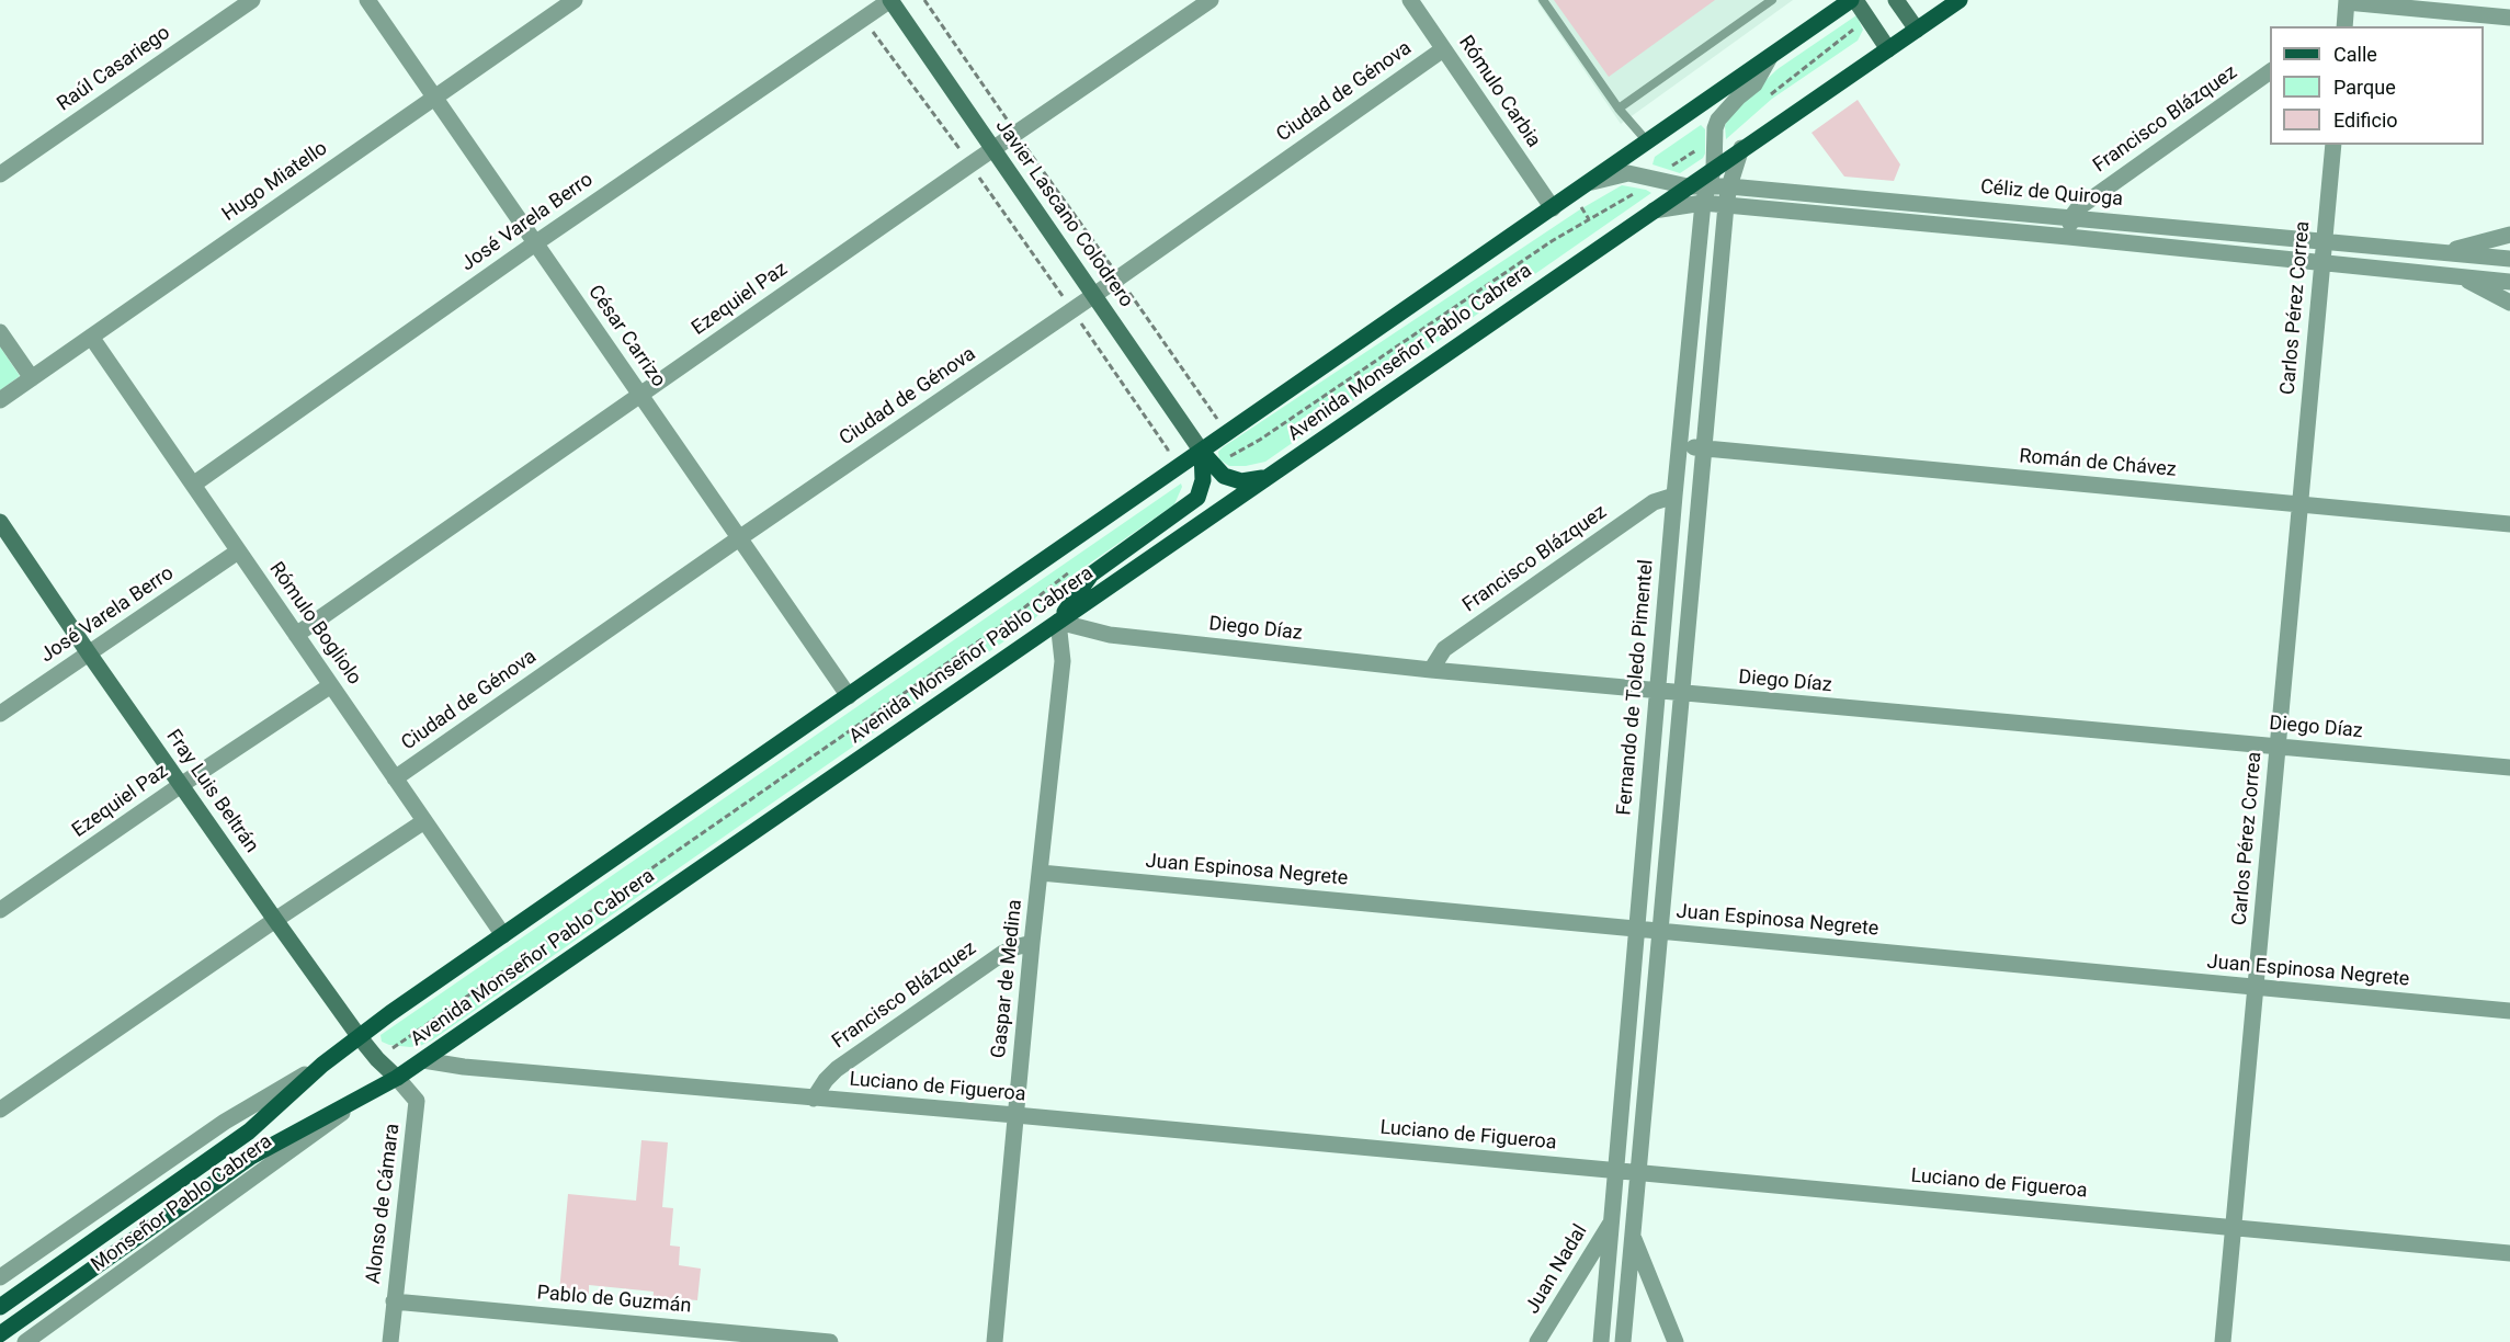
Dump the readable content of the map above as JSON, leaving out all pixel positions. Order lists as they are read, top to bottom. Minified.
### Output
{"streets":{"main road":["Javier Lascano Colodrero","Avenida Monseñor Pablo Cabrera","Fray Luis Beltrán"],"street":["Raúl Casariego","Ciudad de Génova","Rómulo Carbia","Francisco Blázquez","Hugo Miatello","Céliz de Quiroga","José Varela Berro","Ezequiel Paz","Carlos Pérez Correa","César Carrizo","Román de Chávez","Rómulo Bogliolo","Diego Díaz","Fernando de Toledo Pimentel","Juan Espinosa Negrete","Gaspar de Medina","Luciano de Figueroa","Monseñor Pablo Cabrera","Alonso de Cámara","Juan Nadal","Pablo de Guzmán"]},"crossings":[["Ciudad de Génova","Rómulo Carbia"],["Ciudad de Génova","Javier Lascano Colodrero"],["Ciudad de Génova","César Carrizo"],["Ciudad de Génova","Rómulo Bogliolo"],["Rómulo Carbia","Avenida Monseñor Pablo Cabrera"],["Francisco Blázquez","Céliz de Quiroga"],["Francisco Blázquez","Diego Díaz"],["Francisco Blázquez","Fernando de Toledo Pimentel"],["Francisco Blázquez","Gaspar de Medina"],["Francisco Blázquez","Luciano de Figueroa"],["Hugo Miatello","César Carrizo"],["Hugo Miatello","Rómulo Bogliolo"],["Céliz de Quiroga","Carlos Pérez Correa"],["Céliz de Quiroga","Avenida Monseñor Pablo Cabrera"],["Céliz de Quiroga","Fernando de Toledo Pimentel"],["Javier Lascano Colodrero","José Varela Berro"],["Javier Lascano Colodrero","Ezequiel Paz"],["Javier Lascano Colodrero","Avenida Monseñor Pablo Cabrera"],["José Varela Berro","César Carrizo"],["José Varela Berro","Rómulo Bogliolo"],["José Varela Berro","Fray Luis Beltrán"],["Ezequiel Paz","César Carrizo"],["Ezequiel Paz","Rómulo Bogliolo"],["Ezequiel Paz","Fray Luis Beltrán"],["Carlos Pérez Correa","Román de Chávez"],["Carlos Pérez Correa","Diego Díaz"],["Carlos Pérez Correa","Juan Espinosa Negrete"],["Carlos Pérez Correa","Luciano de Figueroa"],["César Carrizo","Avenida Monseñor Pablo Cabrera"],["Avenida Monseñor Pablo Cabrera","Rómulo Bogliolo"],["Avenida Monseñor Pablo Cabrera","Diego Díaz"],["Avenida Monseñor Pablo Cabrera","Fernando de Toledo Pimentel"],["Avenida Monseñor Pablo Cabrera","Fray Luis Beltrán"],["Avenida Monseñor Pablo Cabrera","Gaspar de Medina"],["Avenida Monseñor Pablo Cabrera","Luciano de Figueroa"],["Avenida Monseñor Pablo Cabrera","Monseñor Pablo Cabrera"],["Avenida Monseñor Pablo Cabrera","Alonso de Cámara"],["Román de Chávez","Fernando de Toledo Pimentel"],["Diego Díaz","Fernando de Toledo Pimentel"],["Diego Díaz","Gaspar de Medina"],["Fernando de Toledo Pimentel","Juan Espinosa Negrete"],["Fernando de Toledo Pimentel","Luciano de Figueroa"],["Fernando de Toledo Pimentel","Juan Nadal"],["Fray Luis Beltrán","Alonso de Cámara"],["Juan Espinosa Negrete","Gaspar de Medina"],["Gaspar de Medina","Luciano de Figueroa"],["Alonso de Cámara","Pablo de Guzmán"]],"legend":["Calle","Parque","Edificio"]}
